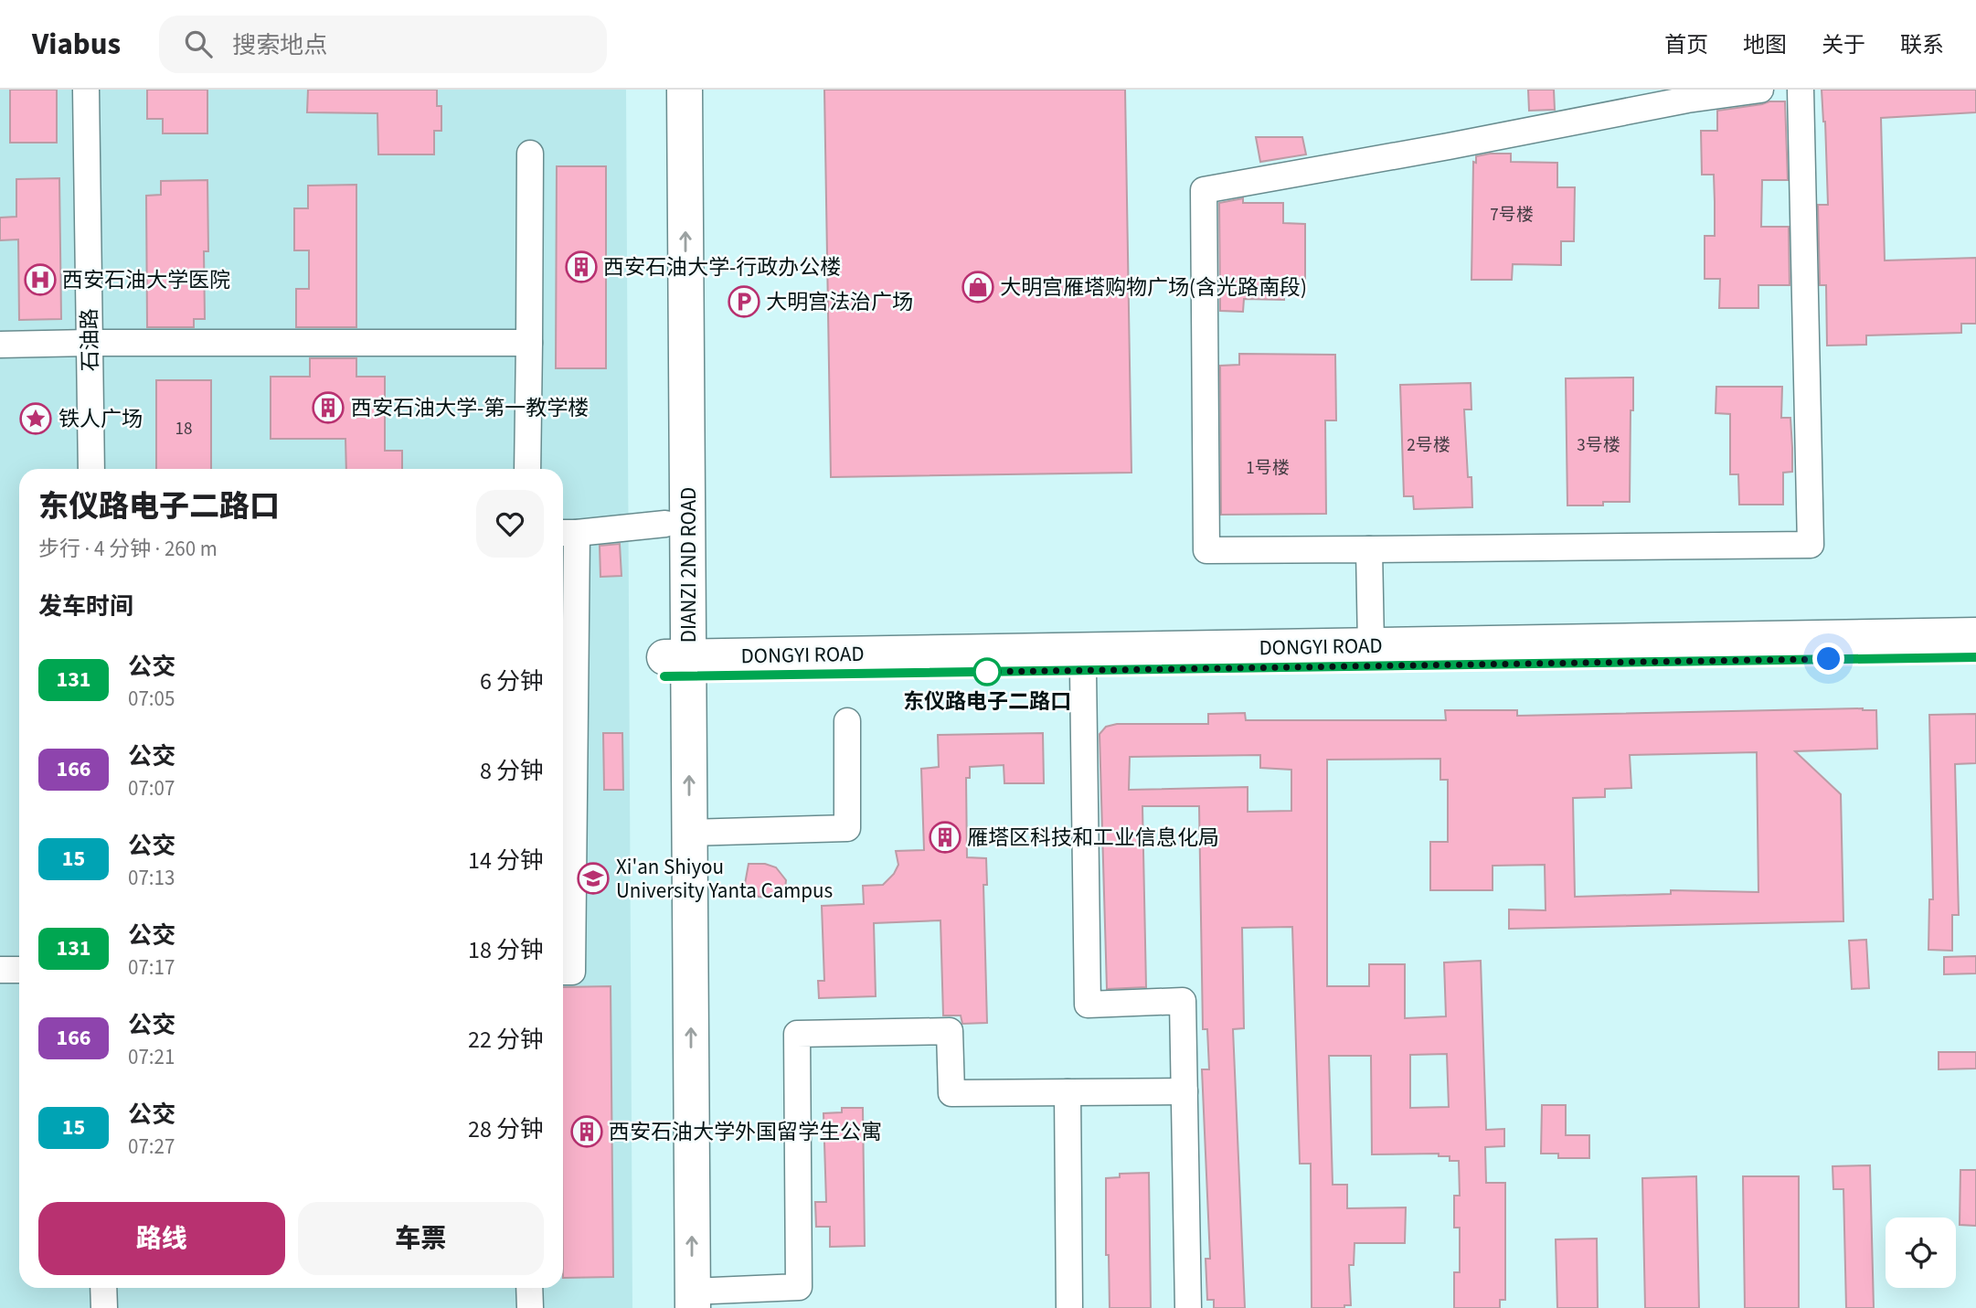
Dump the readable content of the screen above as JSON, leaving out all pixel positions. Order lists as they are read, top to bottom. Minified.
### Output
{"streets":{"main road":["DIANZI 2ND ROAD","DONGYI ROAD"],"street":["石油路"]},"crossings":[["DIANZI 2ND ROAD","DONGYI ROAD"]],"places":{"building":["西安石油大学-行政办公楼","西安石油大学-第一教学楼","雁塔区科技和工业信息化局","西安石油大学外国留学生公寓"],"hospital":["西安石油大学医院"],"shop":["大明宫雁塔购物广场(含光路南段)"],"parking":["大明宫法治广场"],"place":["铁人广场"],"other":["东仪路电子二路口"],"school or university":["Xi'an Shiyou University Yanta Campus"]},"lines":["bus line 131"],"house_numbers":["7号楼","18","2号楼","3号楼","1号楼"],"page":{"header":"Viabus","search":"搜索地点","nav":["首页","地图","关于","联系"],"heading":[["东仪路电子二路口","步行 · 4 分钟 · 260 m"],"发车时间"],"list":[{"mark":"131","name":"公交","note":"07:05","value":"6 分钟"},{"mark":"166","name":"公交","note":"07:07","value":"8 分钟"},{"mark":"15","name":"公交","note":"07:13","value":"14 分钟"},{"mark":"131","name":"公交","note":"07:17","value":"18 分钟"},{"mark":"166","name":"公交","note":"07:21","value":"22 分钟"},{"mark":"15","name":"公交","note":"07:27","value":"28 分钟"}],"buttons":["路线","车票"]}}
